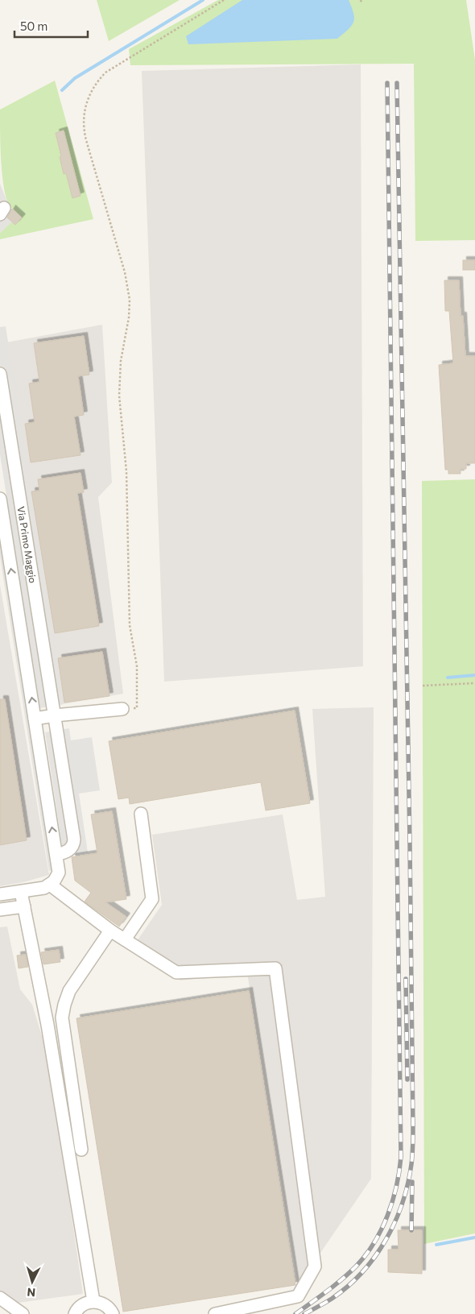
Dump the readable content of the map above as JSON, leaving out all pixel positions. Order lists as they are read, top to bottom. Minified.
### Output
{"streets":{"street":["Via Primo Maggio"]},"scale_bar":"50 m","north":"bottom"}
